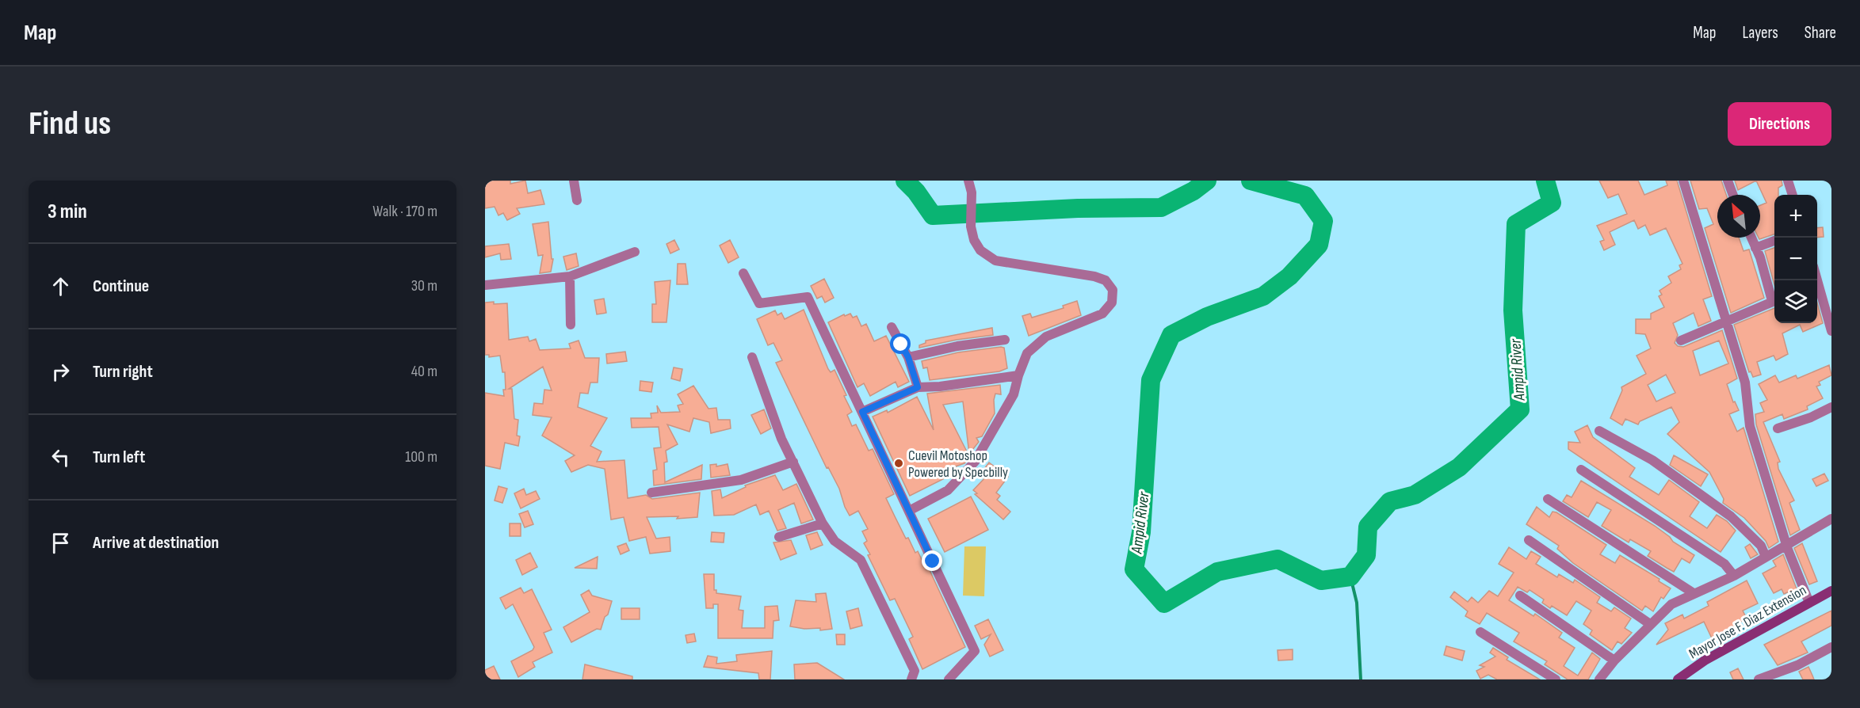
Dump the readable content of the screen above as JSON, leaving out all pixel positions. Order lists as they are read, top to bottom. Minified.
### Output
{"streets":{"street":["Mayor Jose F. Diaz Extension"]},"water":["Ampid River"],"places":["Cuevil Motoshop Powered by Specbilly"],"north":"top left","page":{"header":"Map","nav":["Map","Layers","Share"],"buttons":"Directions","title":"Find us","heading":["3 min","Walk · 170 m"],"map_buttons":["+","−"],"list":[["Continue","30 m"],["Turn right","40 m"],["Turn left","100 m"],"Arrive at destination"]}}
